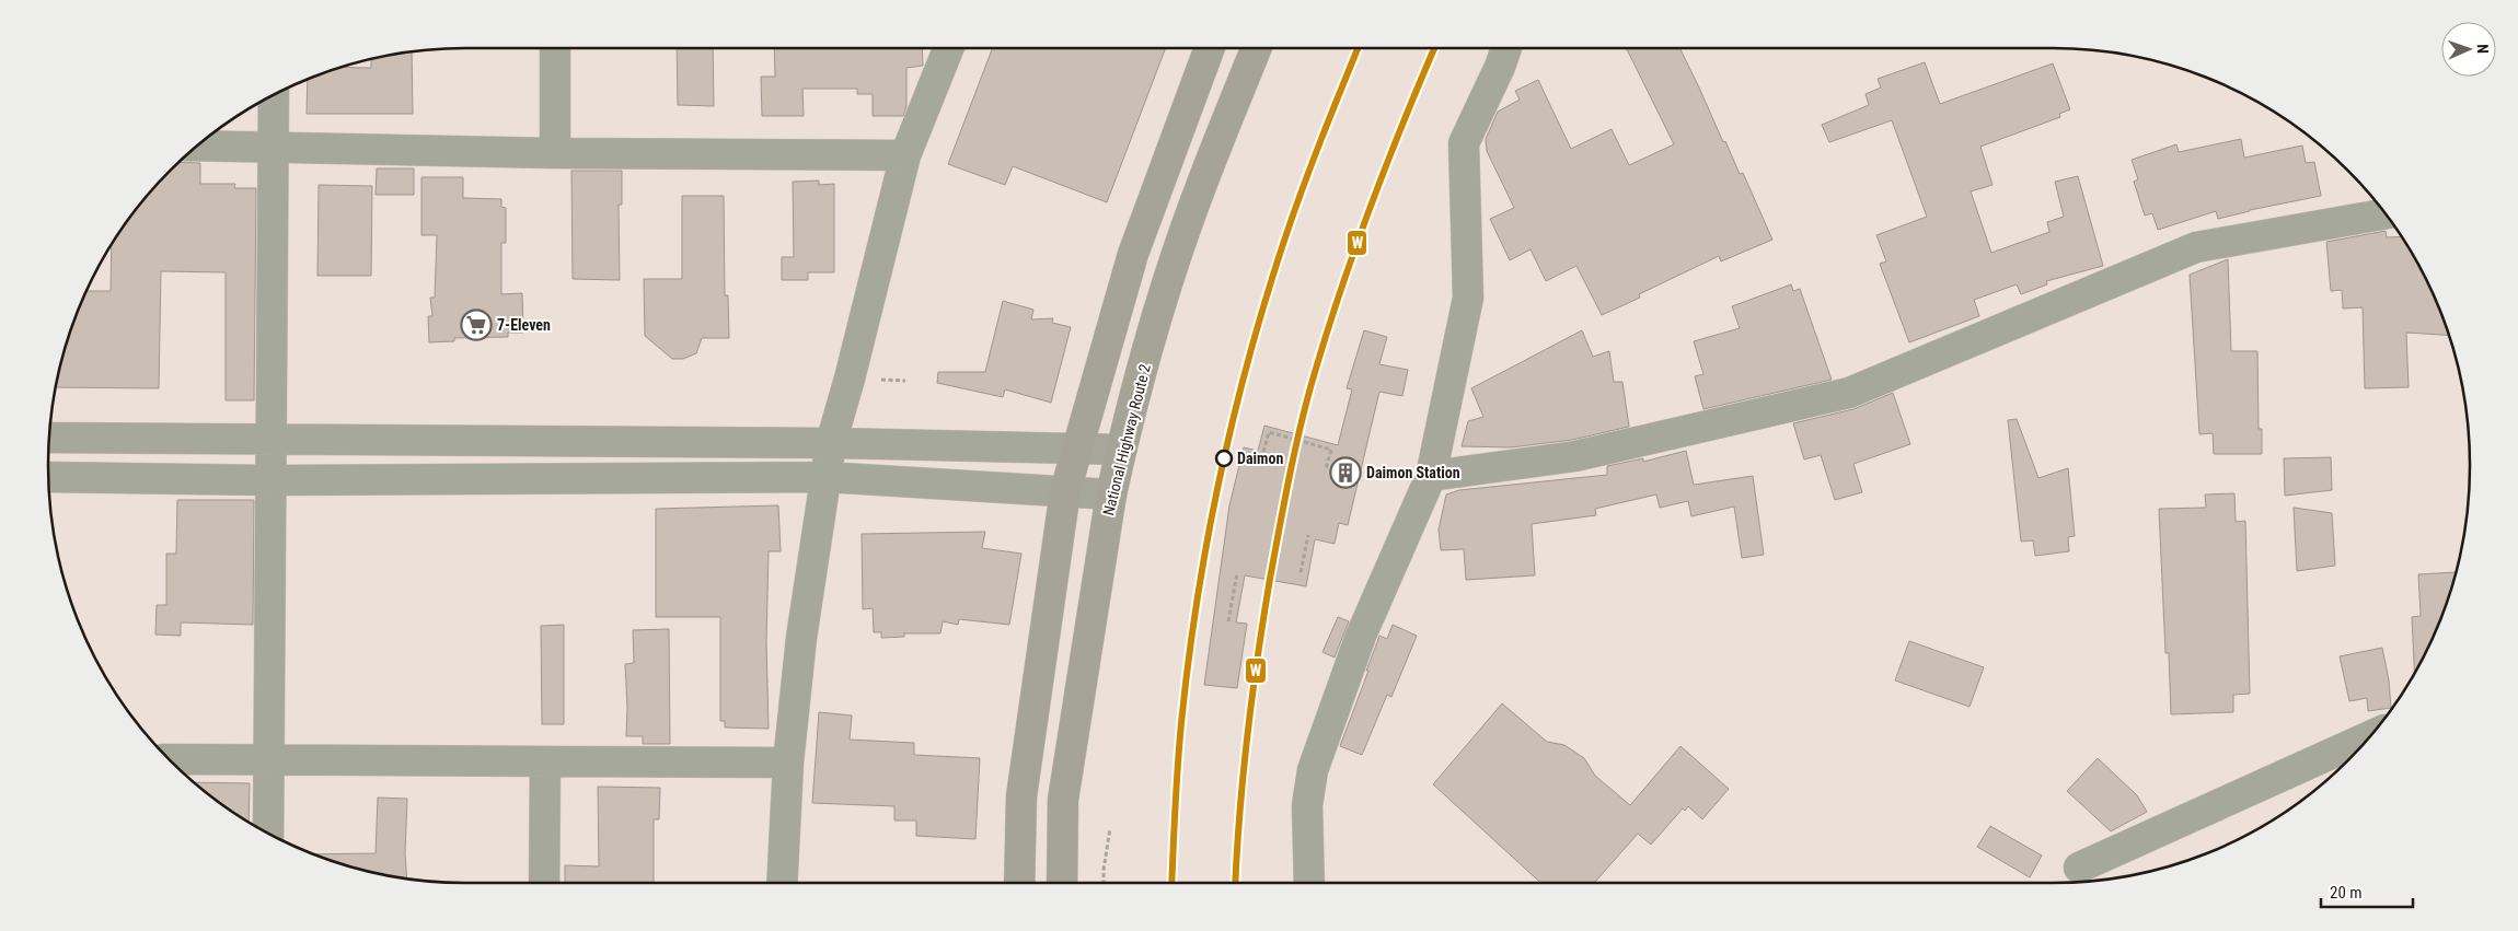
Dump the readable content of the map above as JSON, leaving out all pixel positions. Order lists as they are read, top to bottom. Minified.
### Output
{"streets":{"highway":["National Highway Route 2"]},"places":{"supermarket":["7-Eleven"],"other":["Daimon"],"building":["Daimon Station"]},"lines":["transit line W"],"scale_bar":"20 m","north":"right"}
